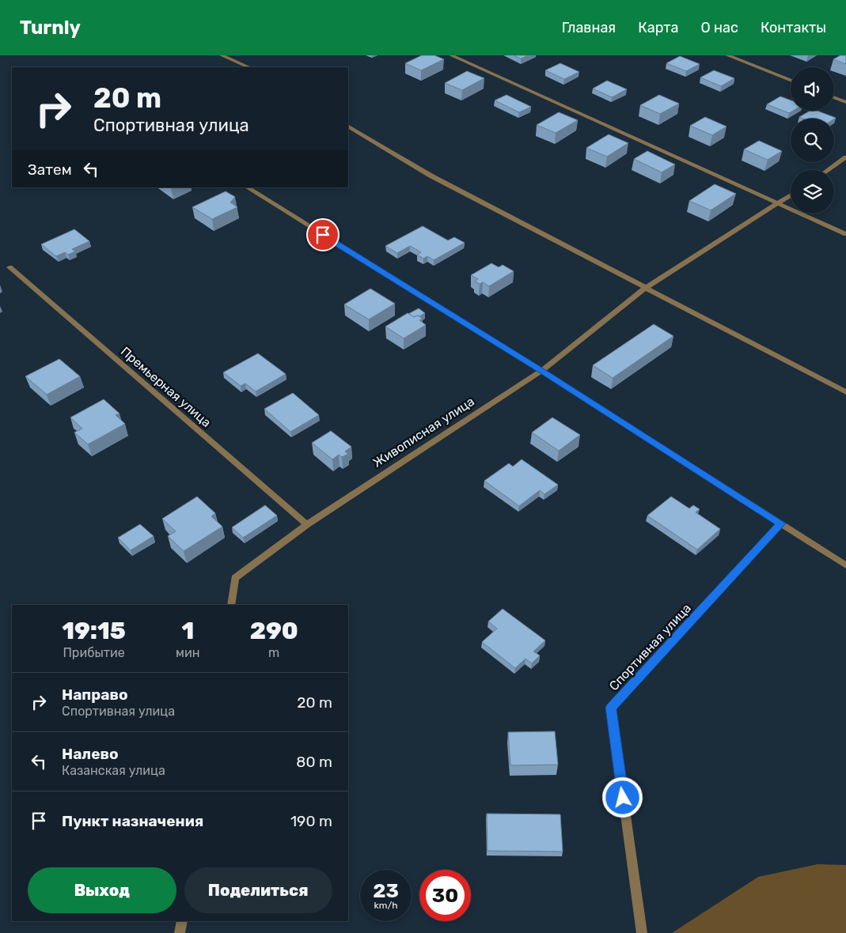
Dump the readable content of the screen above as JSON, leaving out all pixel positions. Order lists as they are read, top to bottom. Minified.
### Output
{"streets":{"street":["Премьерная улица","Живописная улица","Спортивная улица"]},"crossings":[["Премьерная улица","Живописная улица"]],"page":{"header":"Turnly","nav":["Главная","Карта","О нас","Контакты"],"turn":["20 m","Спортивная улица"],"then":"Затем","eta":["19:15","Прибытие","1","мин","290","m"],"list":[{"name":"Направо","note":"Спортивная улица","value":"20 m"},{"name":"Налево","note":"Казанская улица","value":"80 m"},{"name":"Пункт назначения","value":"190 m"}],"buttons":["Выход","Поделиться"],"speed":"23 km/h","limit":"30"}}
